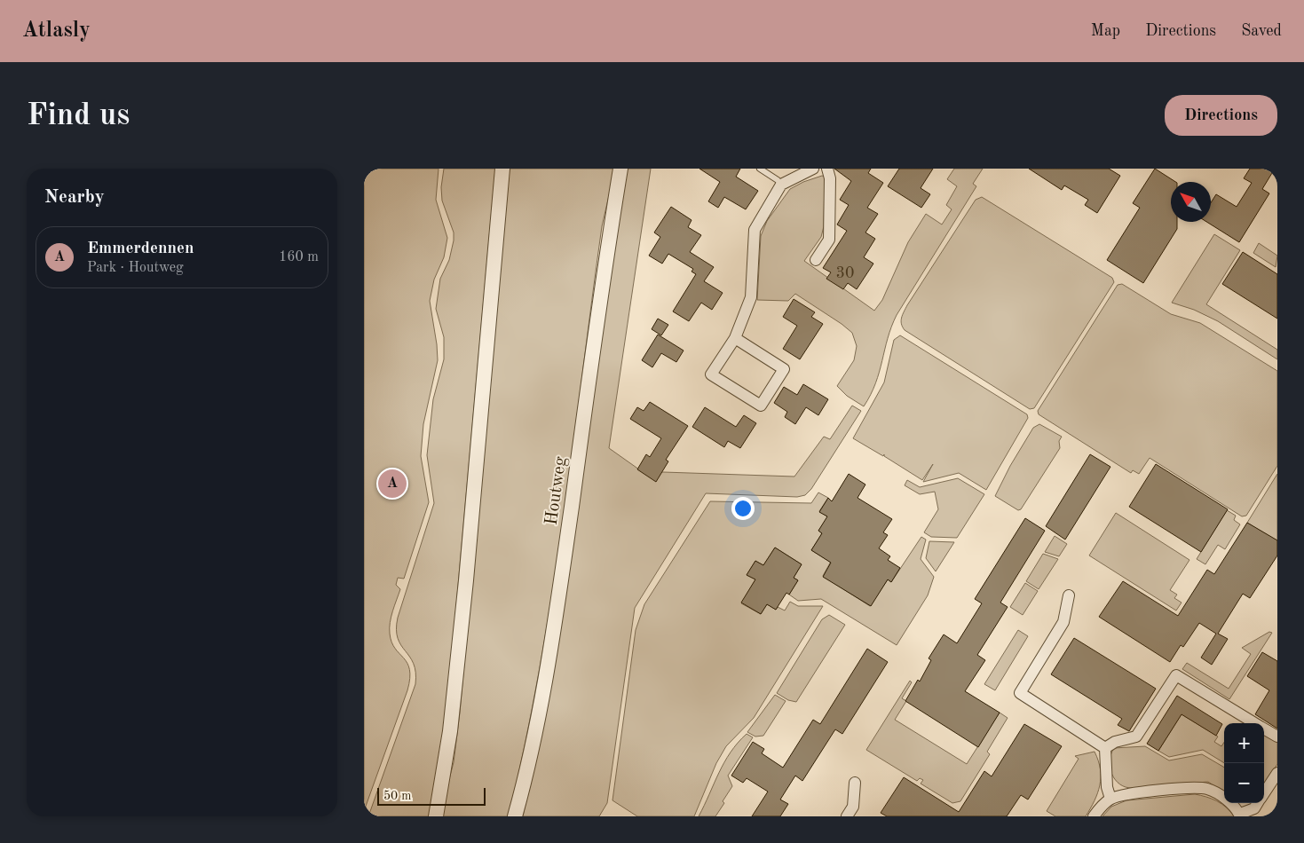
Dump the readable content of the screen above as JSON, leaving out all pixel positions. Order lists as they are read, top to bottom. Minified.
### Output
{"streets":{"street":["Houtweg"]},"house_numbers":["30"],"scale_bar":"50 m","north":"top left","page":{"header":"Atlasly","nav":["Map","Directions","Saved"],"buttons":"Directions","title":"Find us","heading":"Nearby","list":[{"mark":"A","name":"Emmerdennen","note":"Park · Houtweg","value":"160 m"}],"pins":"A","map_buttons":["+","−"],"scale":"50 m"}}
